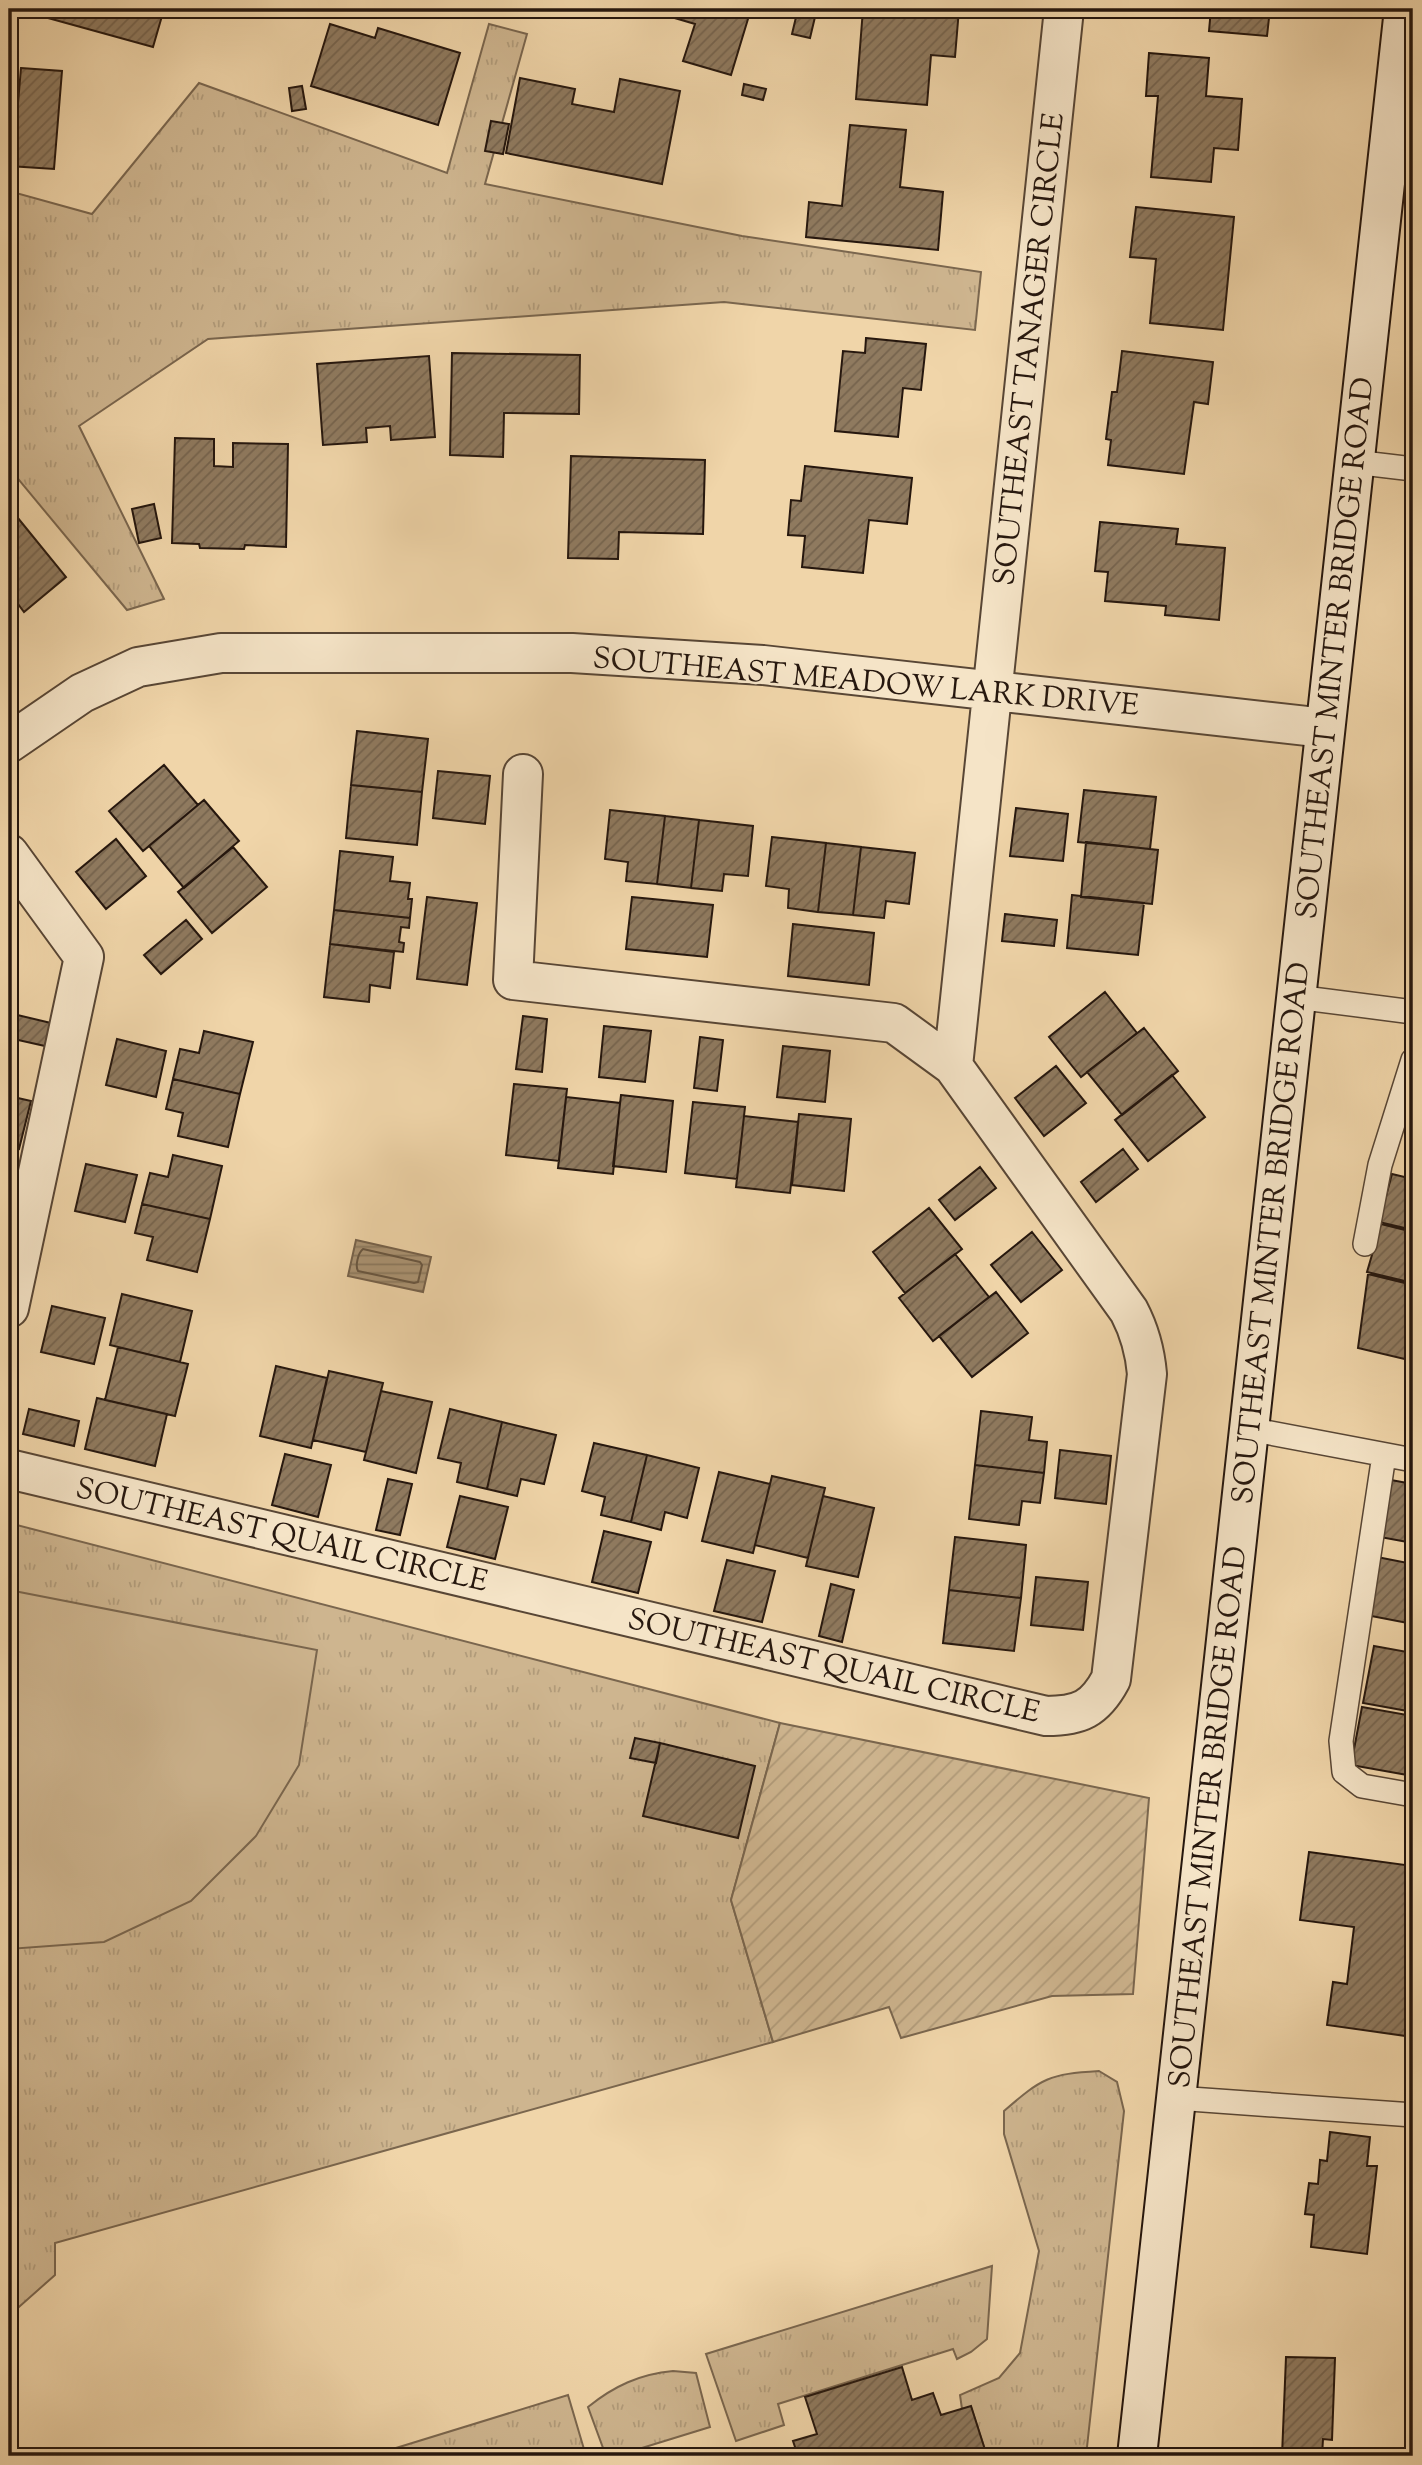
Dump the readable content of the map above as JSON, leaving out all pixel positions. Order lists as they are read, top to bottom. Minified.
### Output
{"streets":{"street":["SOUTHEAST TANAGER CIRCLE","SOUTHEAST MINTER BRIDGE ROAD","SOUTHEAST MEADOW LARK DRIVE","SOUTHEAST QUAIL CIRCLE"]},"crossings":[["SOUTHEAST TANAGER CIRCLE","SOUTHEAST MEADOW LARK DRIVE"],["SOUTHEAST MINTER BRIDGE ROAD","SOUTHEAST MEADOW LARK DRIVE"]]}
